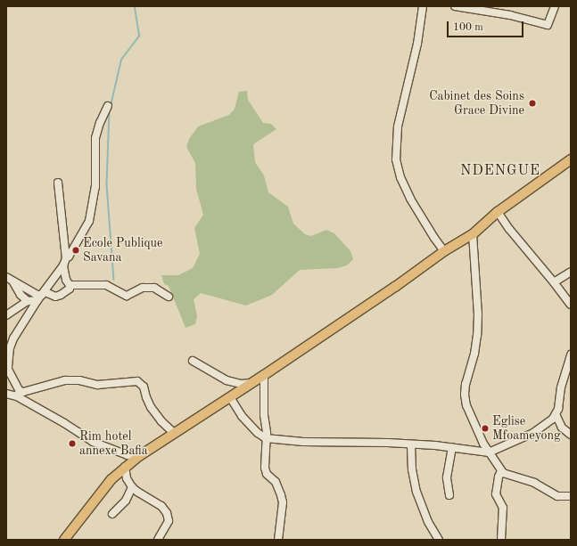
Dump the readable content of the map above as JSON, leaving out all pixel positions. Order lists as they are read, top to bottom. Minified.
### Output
{"districts":["NDENGUE"],"places":["Cabinet des Soins Grace Divine","Ecole Publique Savana","Eglise Mfoameyong","Rim hotel annexe Bafia"],"scale_bar":"100 m"}
